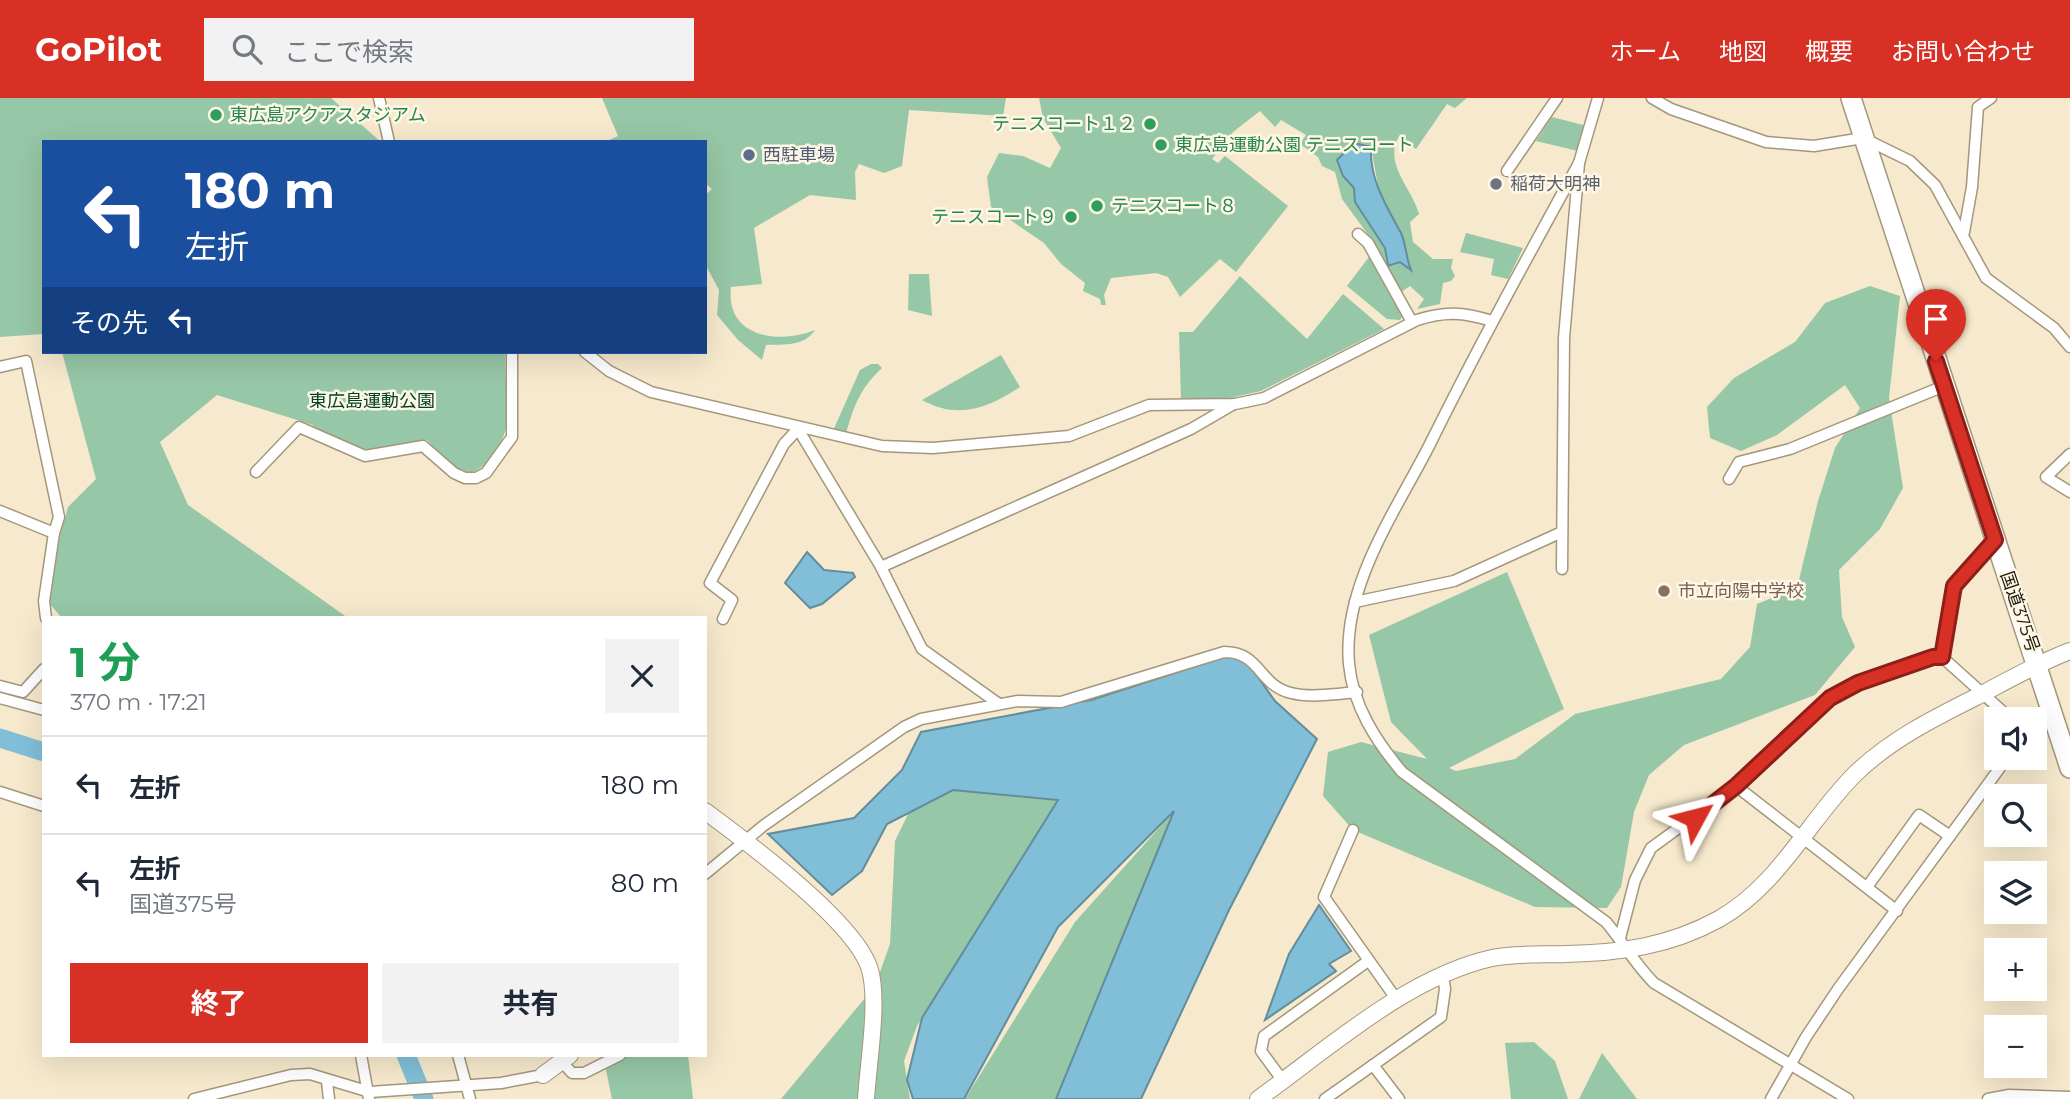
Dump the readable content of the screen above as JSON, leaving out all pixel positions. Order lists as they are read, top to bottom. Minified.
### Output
{"streets":{"highway":["国道375号"]},"parks":["東広島運動公園"],"places":["東広島アクアスタジアム","テニスコート１２","東広島運動公園 テニスコート","西駐車場","稲荷大明神","テニスコート８","テニスコート９","市立向陽中学校"],"page":{"header":"GoPilot","search":"ここで検索","nav":["ホーム","地図","概要","お問い合わせ"],"turn":["180 m","左折"],"then":"その先","heading":["1 分","370 m · 17:21"],"map_buttons":["+","−"],"list":[{"name":"左折","value":"180 m"},{"name":"左折","note":"国道375号","value":"80 m"}],"buttons":["終了","共有"]}}
